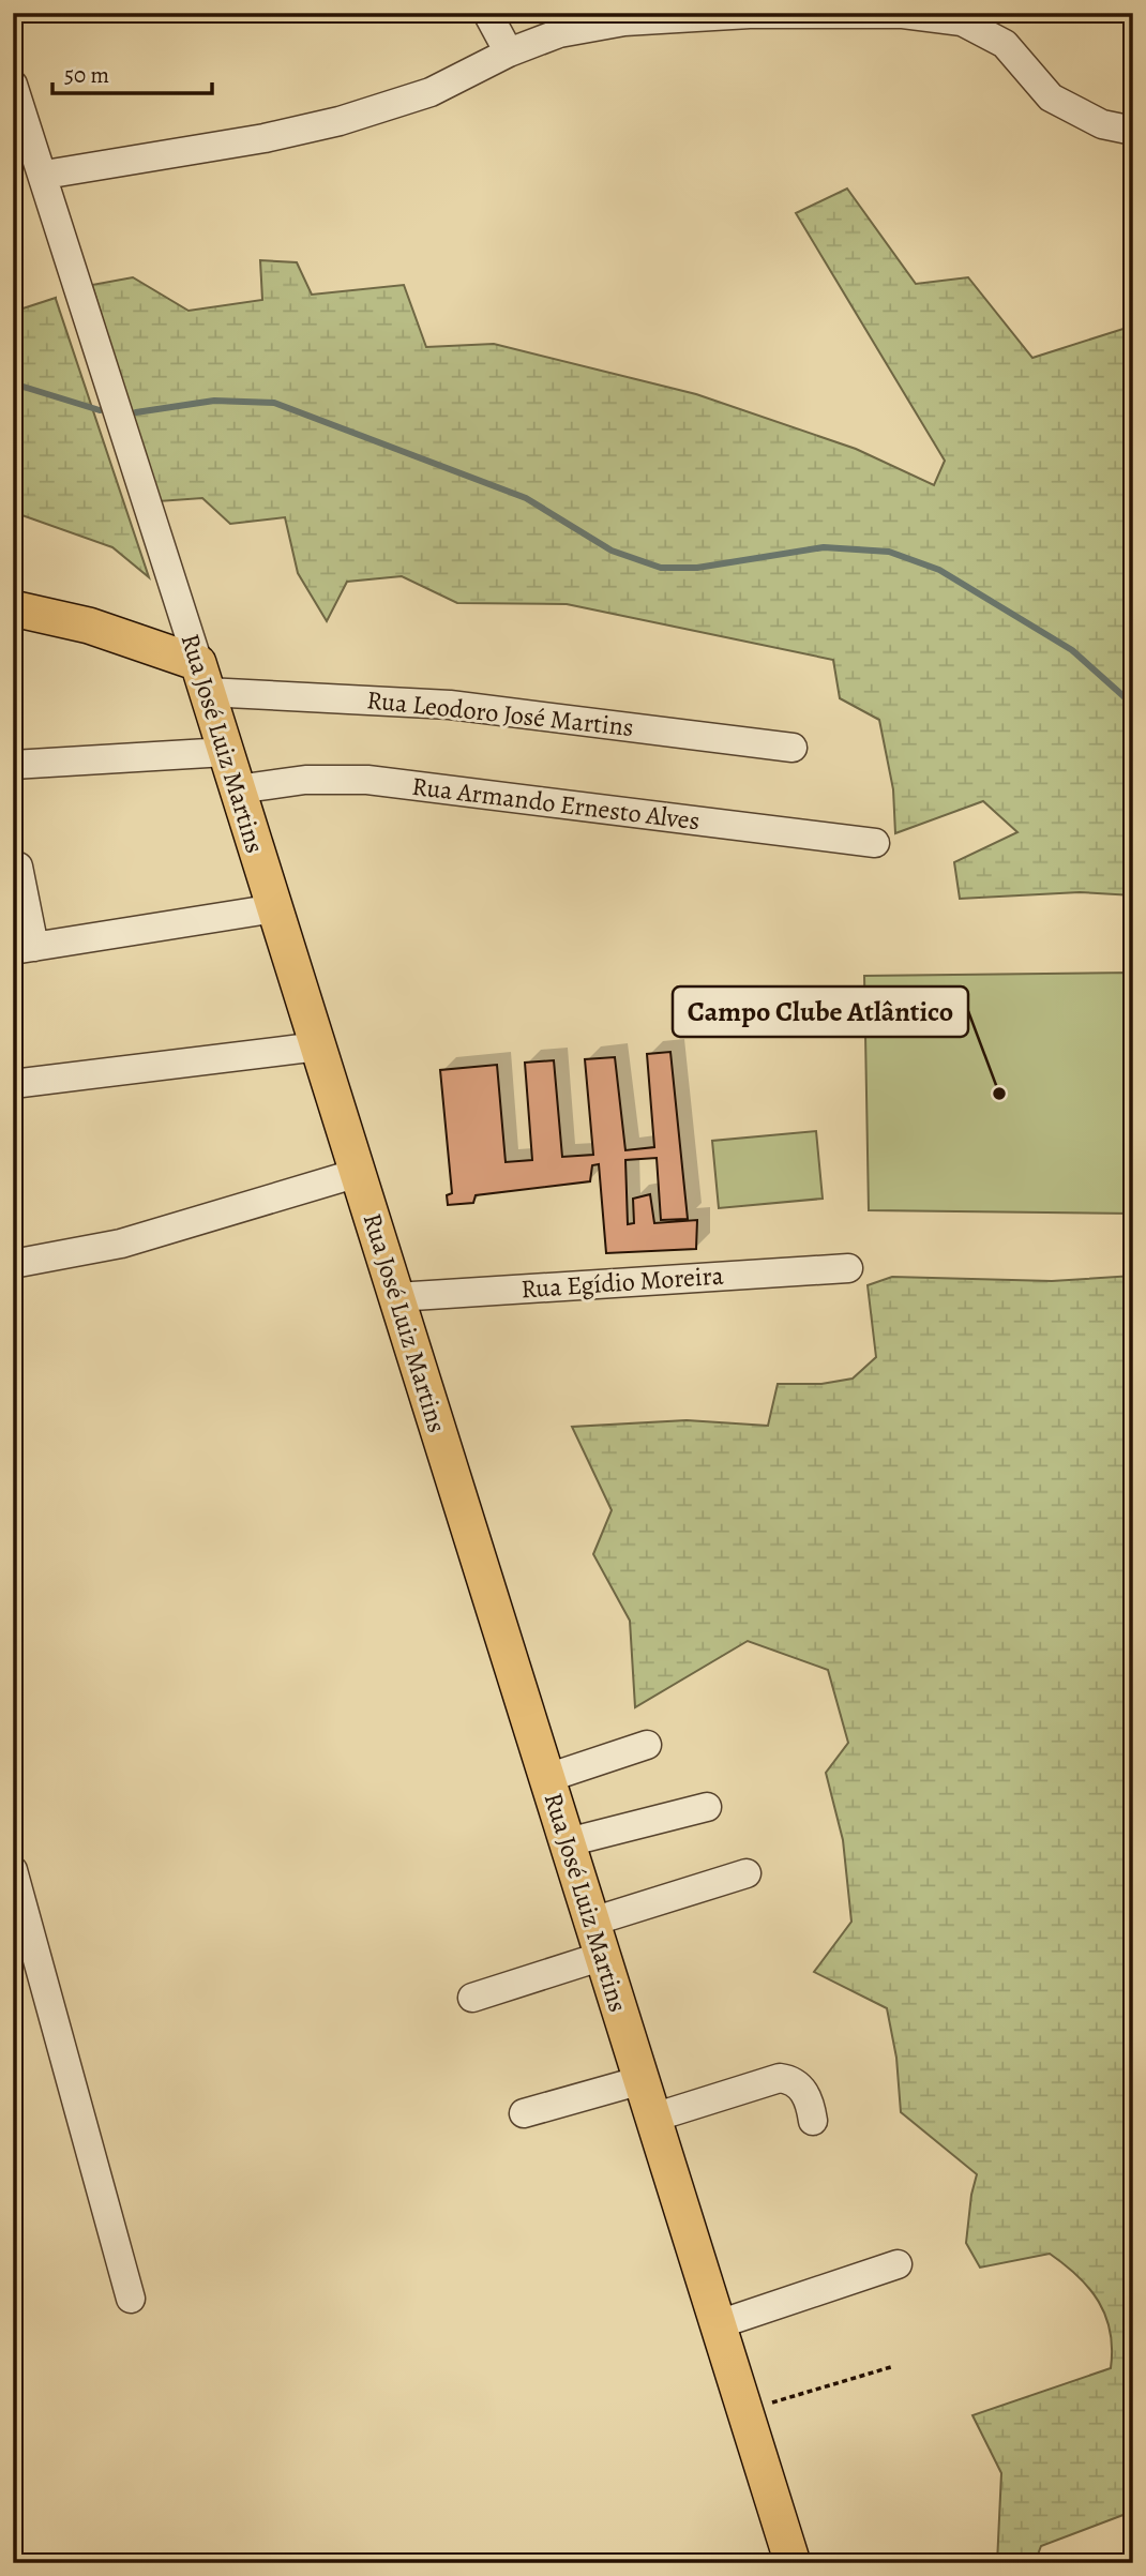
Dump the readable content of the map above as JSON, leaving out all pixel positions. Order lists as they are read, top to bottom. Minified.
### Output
{"streets":{"main road":["Rua José Luiz Martins"],"street":["Rua Leodoro José Martins","Rua Armando Ernesto Alves","Rua Egídio Moreira"]},"crossings":[["Rua Leodoro José Martins","Rua José Luiz Martins"],["Rua José Luiz Martins","Rua Armando Ernesto Alves"],["Rua José Luiz Martins","Rua Egídio Moreira"]],"places":["Campo Clube Atlântico"],"scale_bar":"50 m"}
